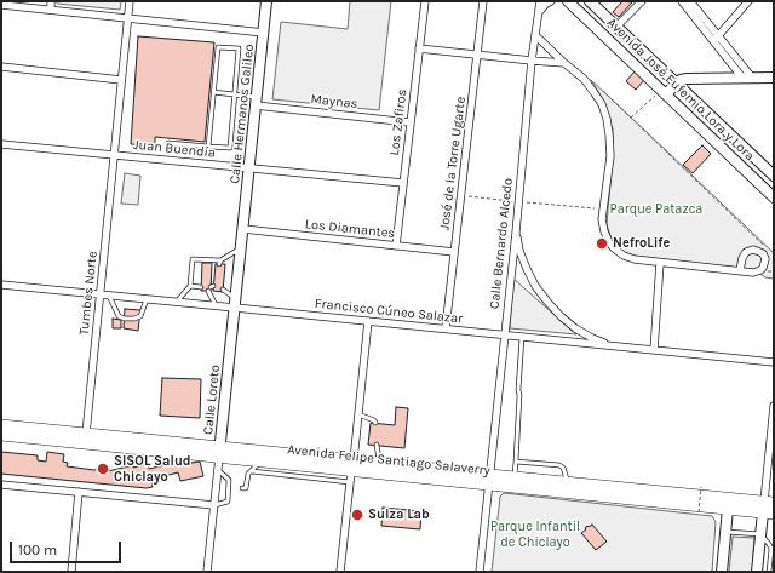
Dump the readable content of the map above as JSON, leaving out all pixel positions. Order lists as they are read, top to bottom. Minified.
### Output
{"streets":{"main road":["Avenida Felipe Santiago Salaverry"],"street":["Avenida José Eufemio Lora y Lora","Maynas","Calle Hermanos Galileo","Los Zafiros","Juan Buendía","José de la Torre Ugarte","Los Diamantes","Calle Bernardo Alcedo","Tumbes Norte","Francisco Cúneo Salazar","Calle Loreto"]},"crossings":[["Maynas","Calle Hermanos Galileo"],["Maynas","Los Zafiros"],["Calle Hermanos Galileo","Juan Buendía"],["Calle Hermanos Galileo","Los Diamantes"],["Calle Hermanos Galileo","Calle Loreto"],["Los Zafiros","Juan Buendía"],["Los Zafiros","Los Diamantes"],["Juan Buendía","Tumbes Norte"],["José de la Torre Ugarte","Los Diamantes"],["José de la Torre Ugarte","Francisco Cúneo Salazar"],["Los Diamantes","Calle Loreto"],["Calle Bernardo Alcedo","Francisco Cúneo Salazar"],["Calle Bernardo Alcedo","Avenida Felipe Santiago Salaverry"],["Tumbes Norte","Francisco Cúneo Salazar"],["Tumbes Norte","Avenida Felipe Santiago Salaverry"],["Francisco Cúneo Salazar","Calle Loreto"],["Calle Loreto","Avenida Felipe Santiago Salaverry"]],"parks":["Parque Patazca","Parque Infantil de Chiclayo"],"places":["NefroLife","SISOL Salud Chiclayo","Suiza Lab"],"scale_bar":"100 m"}
